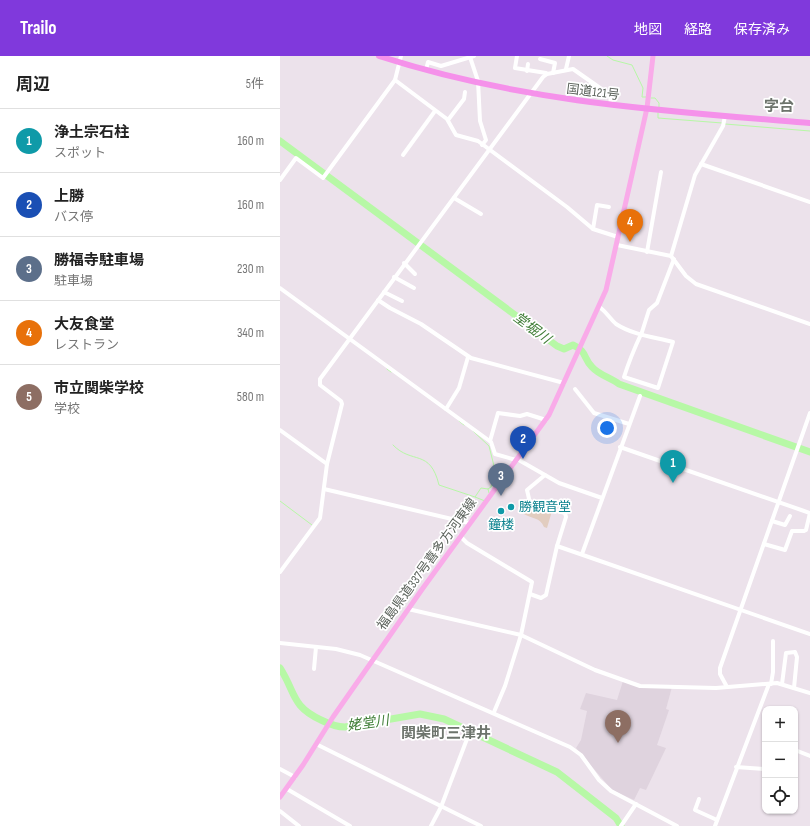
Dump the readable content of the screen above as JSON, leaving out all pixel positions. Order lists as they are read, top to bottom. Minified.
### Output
{"streets":{"highway":["国道121号"],"main road":["福島県道337号喜多方河東線"]},"crossings":[["国道121号","福島県道337号喜多方河東線"]],"districts":["字台","関柴町三津井"],"water":["堂堀川","姥堂川"],"places":["勝観音堂","鐘楼"],"page":{"header":"Trailo","nav":["地図","経路","保存済み"],"heading":["周辺","5件"],"list":[{"mark":"1","name":"浄土宗石柱","note":"スポット","value":"160 m"},{"mark":"2","name":"上勝","note":"バス停","value":"160 m"},{"mark":"3","name":"勝福寺駐車場","note":"駐車場","value":"230 m"},{"mark":"4","name":"大友食堂","note":"レストラン","value":"340 m"},{"mark":"5","name":"市立関柴学校","note":"学校","value":"580 m"}],"pins":["4","2","1","3","5"],"map_buttons":["+","−"]}}
